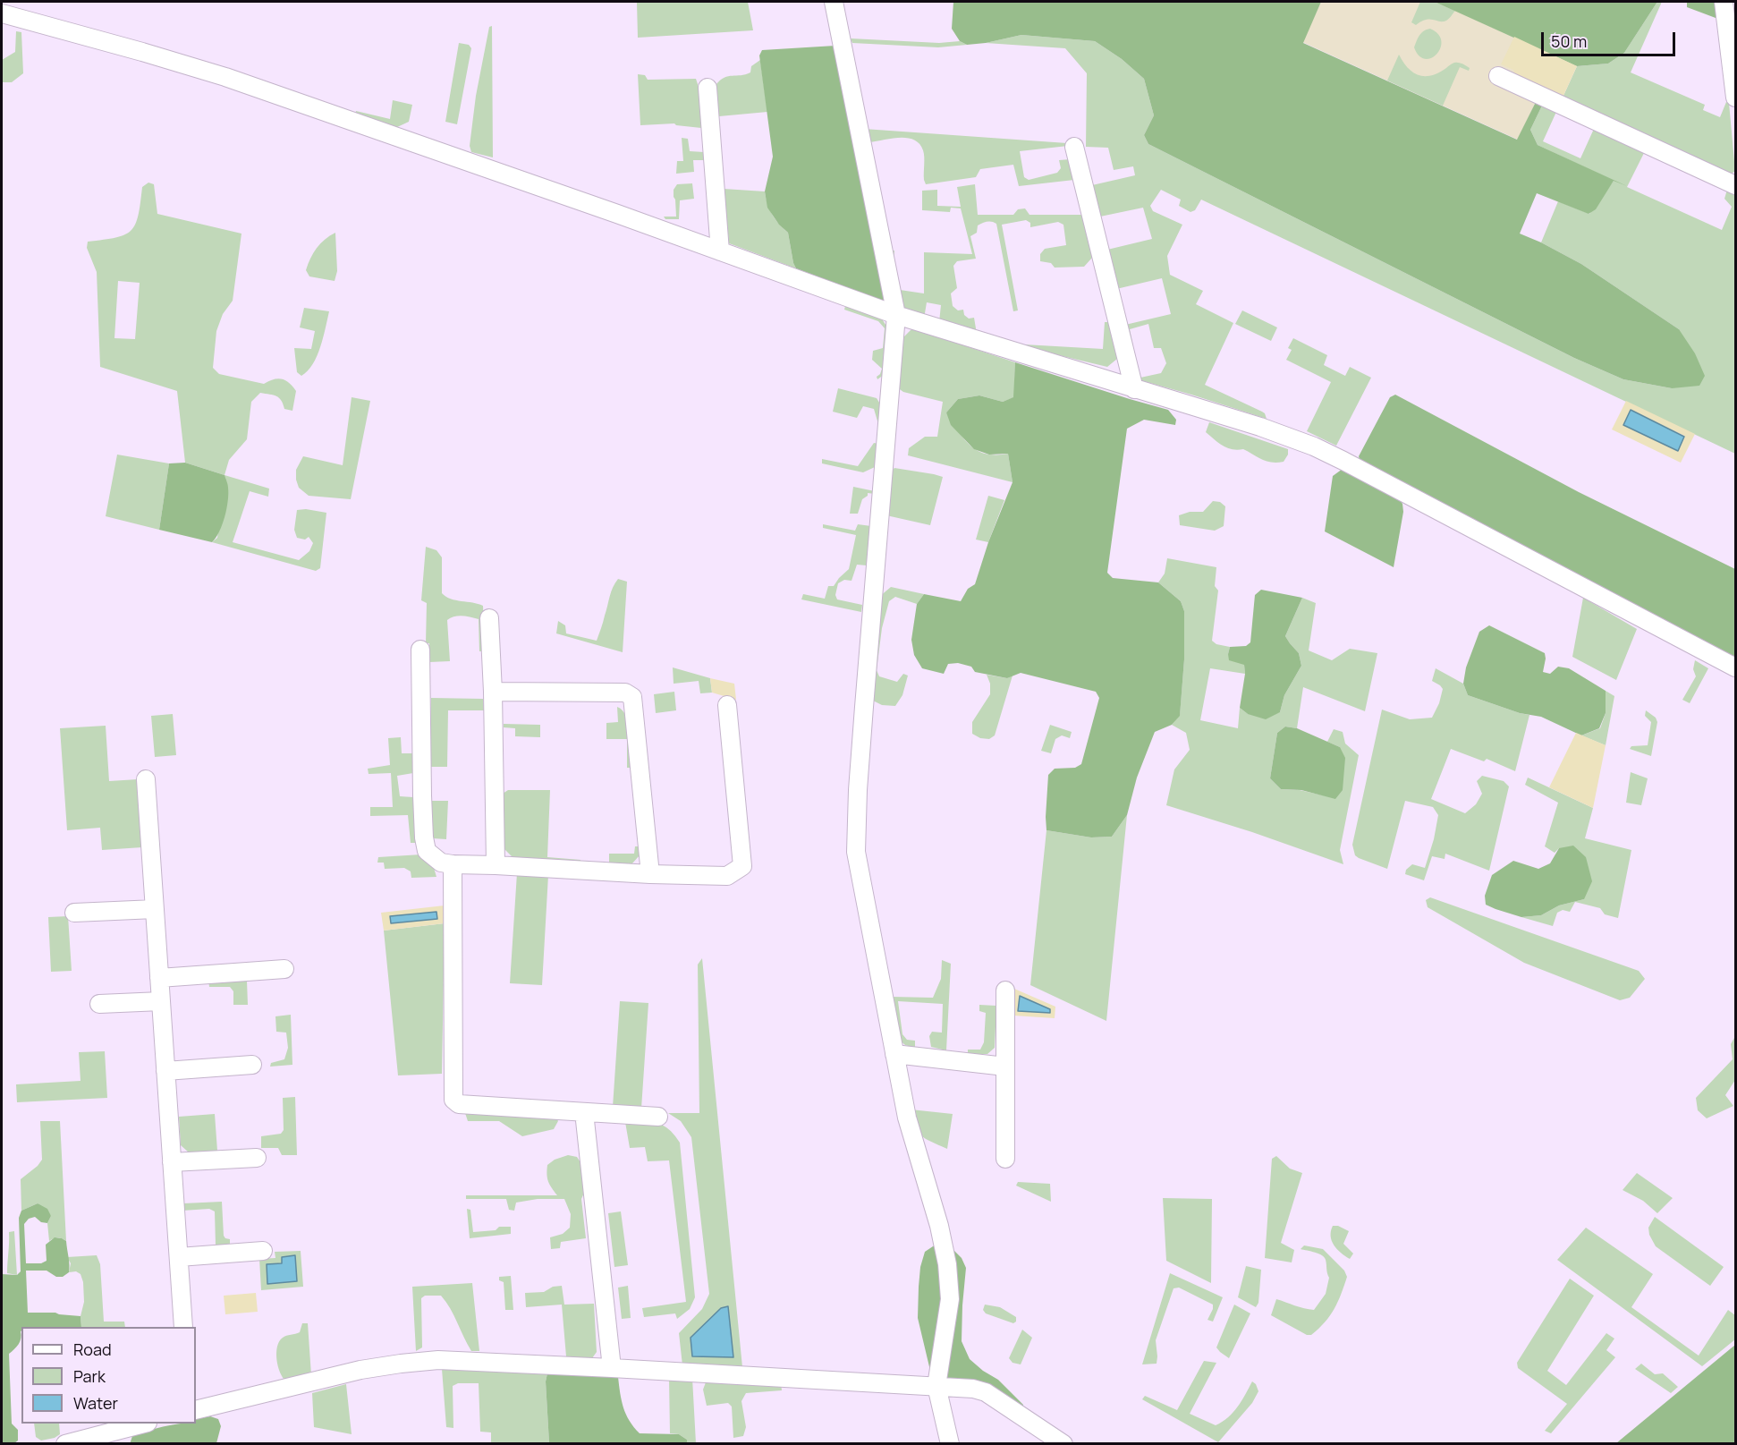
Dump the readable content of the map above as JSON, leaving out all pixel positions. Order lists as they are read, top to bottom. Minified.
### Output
{"legend":["Road","Park","Water"],"scale_bar":"50 m"}
